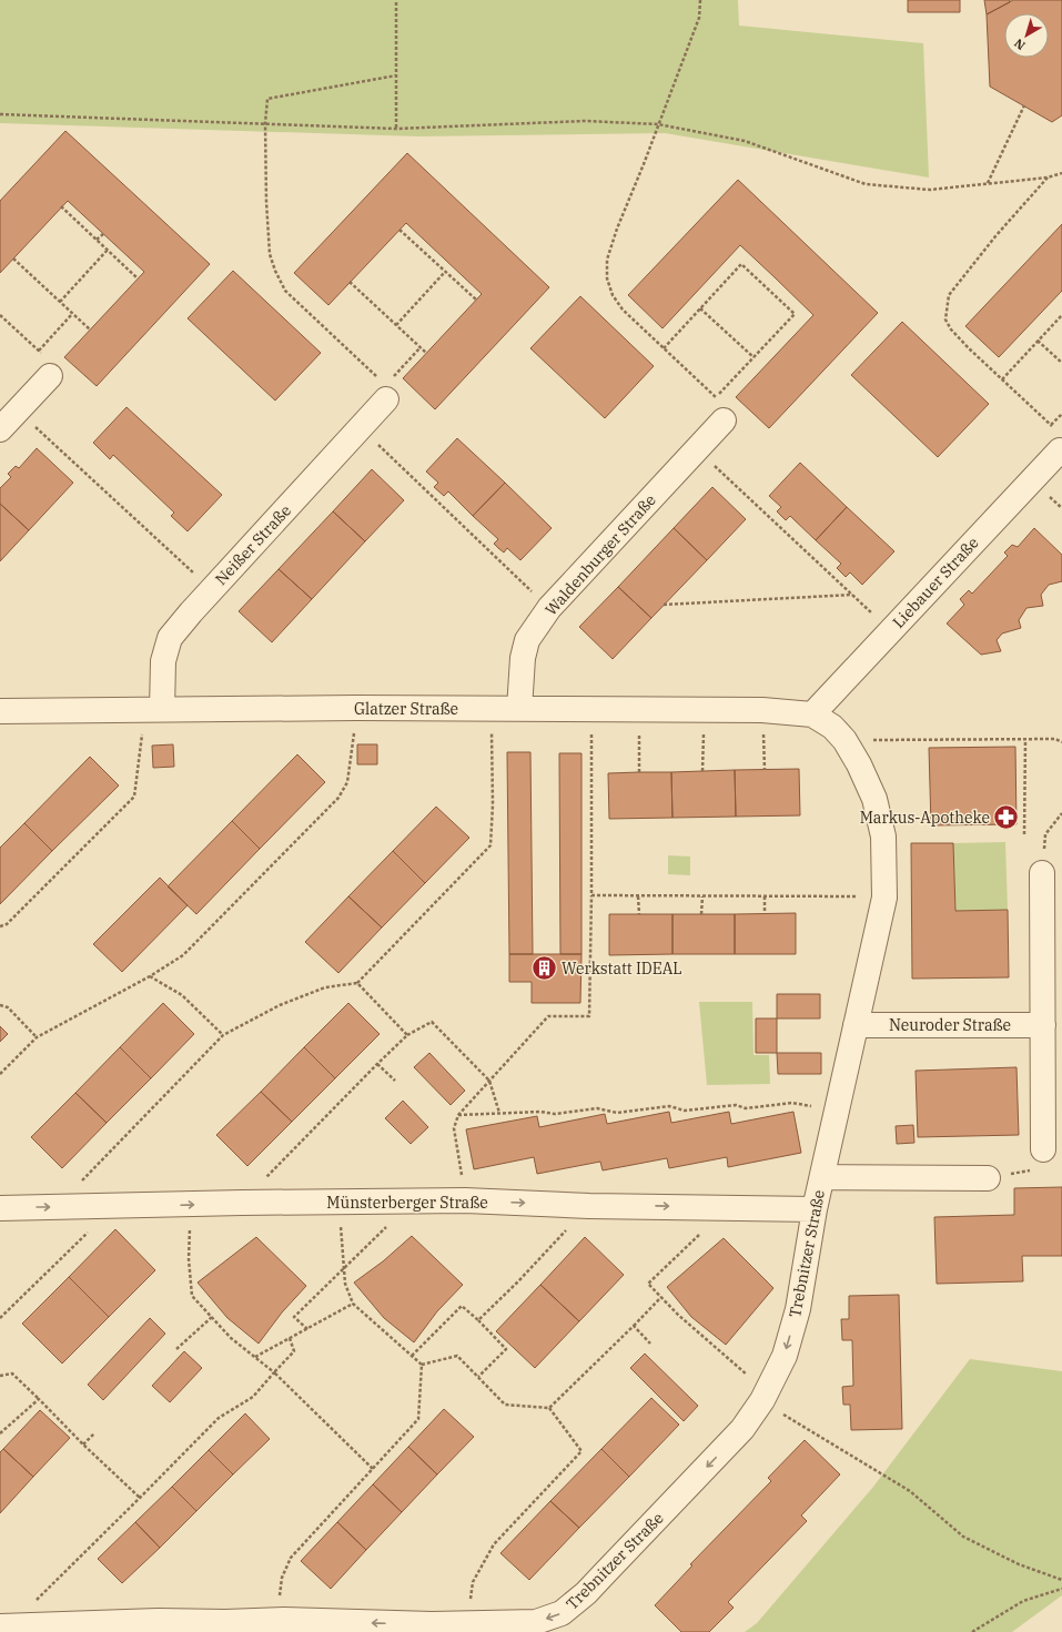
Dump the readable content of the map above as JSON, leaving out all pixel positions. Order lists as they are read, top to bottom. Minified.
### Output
{"streets":{"street":["Neißer Straße","Waldenburger Straße","Liebauer Straße","Glatzer Straße","Neuroder Straße","Münsterberger Straße","Trebnitzer Straße"]},"crossings":[["Neißer Straße","Glatzer Straße"],["Waldenburger Straße","Glatzer Straße"],["Liebauer Straße","Glatzer Straße"],["Liebauer Straße","Trebnitzer Straße"],["Glatzer Straße","Trebnitzer Straße"],["Neuroder Straße","Trebnitzer Straße"],["Münsterberger Straße","Trebnitzer Straße"]],"one_way":["Münsterberger Straße","Trebnitzer Straße"],"places":{"pharmacy":["Markus-Apotheke"],"building":["Werkstatt IDEAL"]},"north":"bottom left"}
